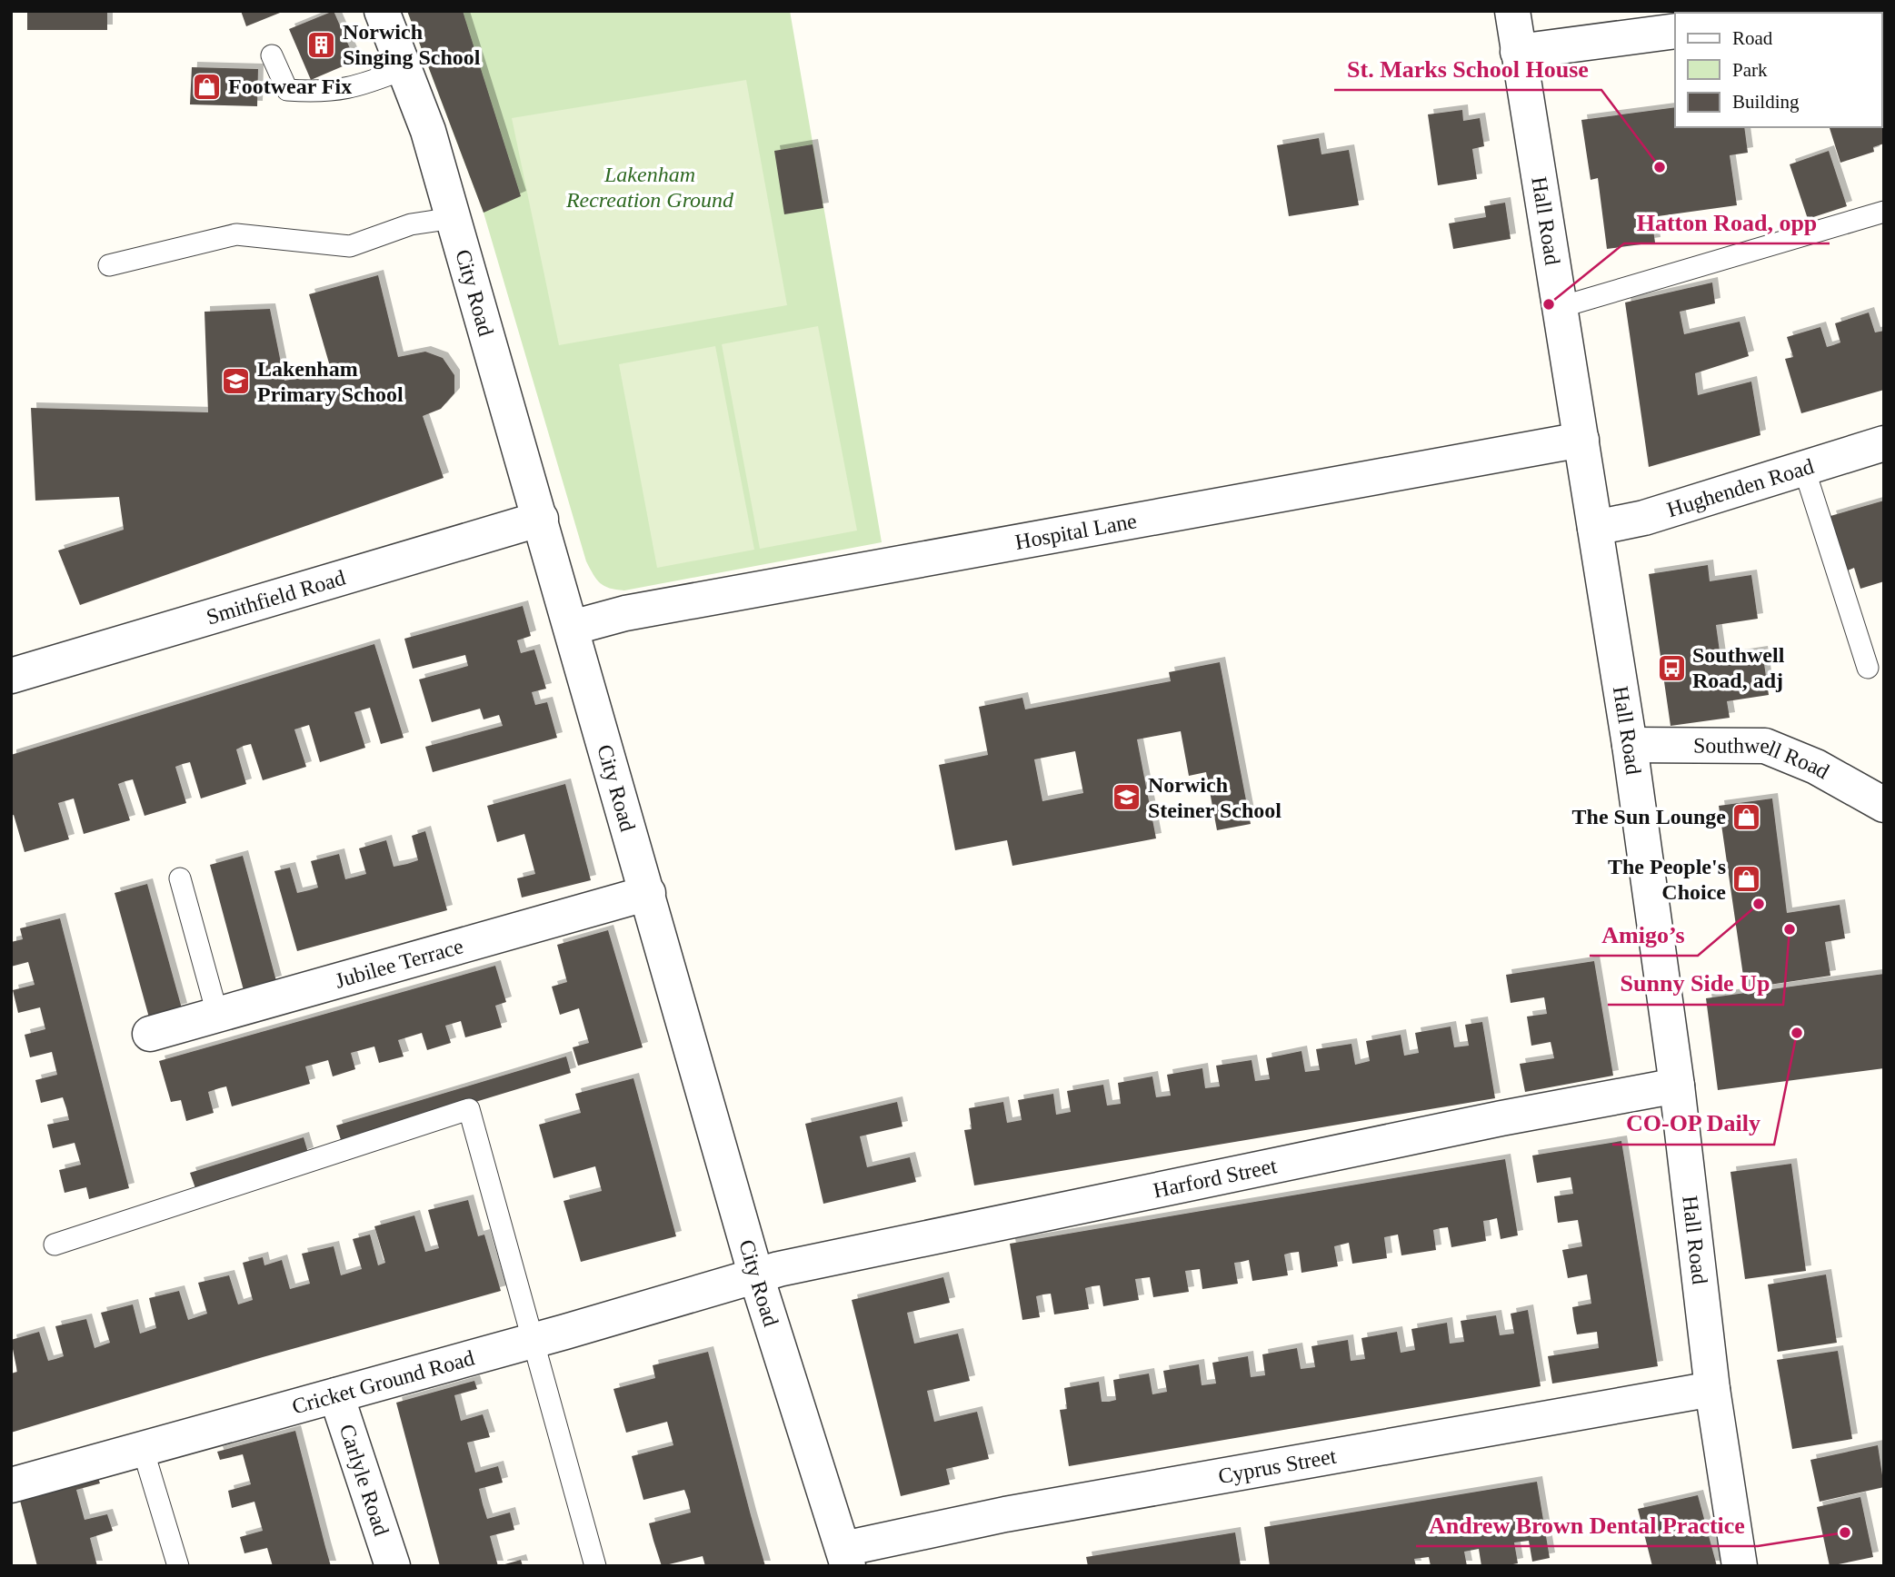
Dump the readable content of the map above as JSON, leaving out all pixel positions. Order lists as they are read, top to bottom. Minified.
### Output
{"streets":{"street":["Hall Road","City Road","Hughenden Road","Hospital Lane","Smithfield Road","Southwell Road","Jubilee Terrace","Harford Street","Cricket Ground Road","Cyprus Street","Carlyle Road"]},"crossings":[["Hall Road","Hughenden Road"],["Hall Road","Hospital Lane"],["Hall Road","Southwell Road"],["Hall Road","Harford Street"],["Hall Road","Cyprus Street"],["City Road","Hospital Lane"],["City Road","Smithfield Road"],["City Road","Jubilee Terrace"],["City Road","Harford Street"],["City Road","Cricket Ground Road"],["City Road","Cyprus Street"],["Harford Street","Cricket Ground Road"],["Cricket Ground Road","Carlyle Road"]],"parks":["Lakenham Recreation Ground"],"places":{"building":["Norwich Singing School"],"shop":["Footwear Fix","The Sun Lounge","The People's Choice"],"other":["St. Marks School House","Hatton Road, opp","Amigo’s","Sunny Side Up","CO-OP Daily","Andrew Brown Dental Practice"],"school or university":["Lakenham Primary School","Norwich Steiner School"],"bus stop":["Southwell Road, adj"]},"legend":["Road","Park","Building"]}
